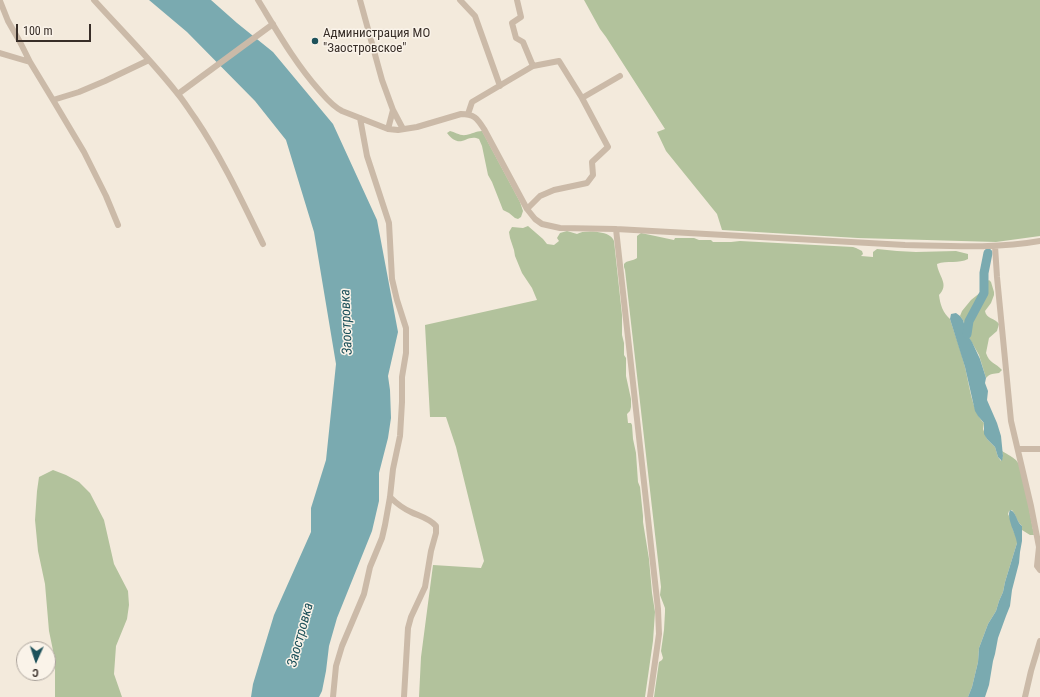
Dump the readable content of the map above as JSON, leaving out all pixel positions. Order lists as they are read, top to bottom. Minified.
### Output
{"water":["Заостровка"],"places":["Администрация МО \"Заостровское\""],"scale_bar":"100 m","north":"bottom"}
